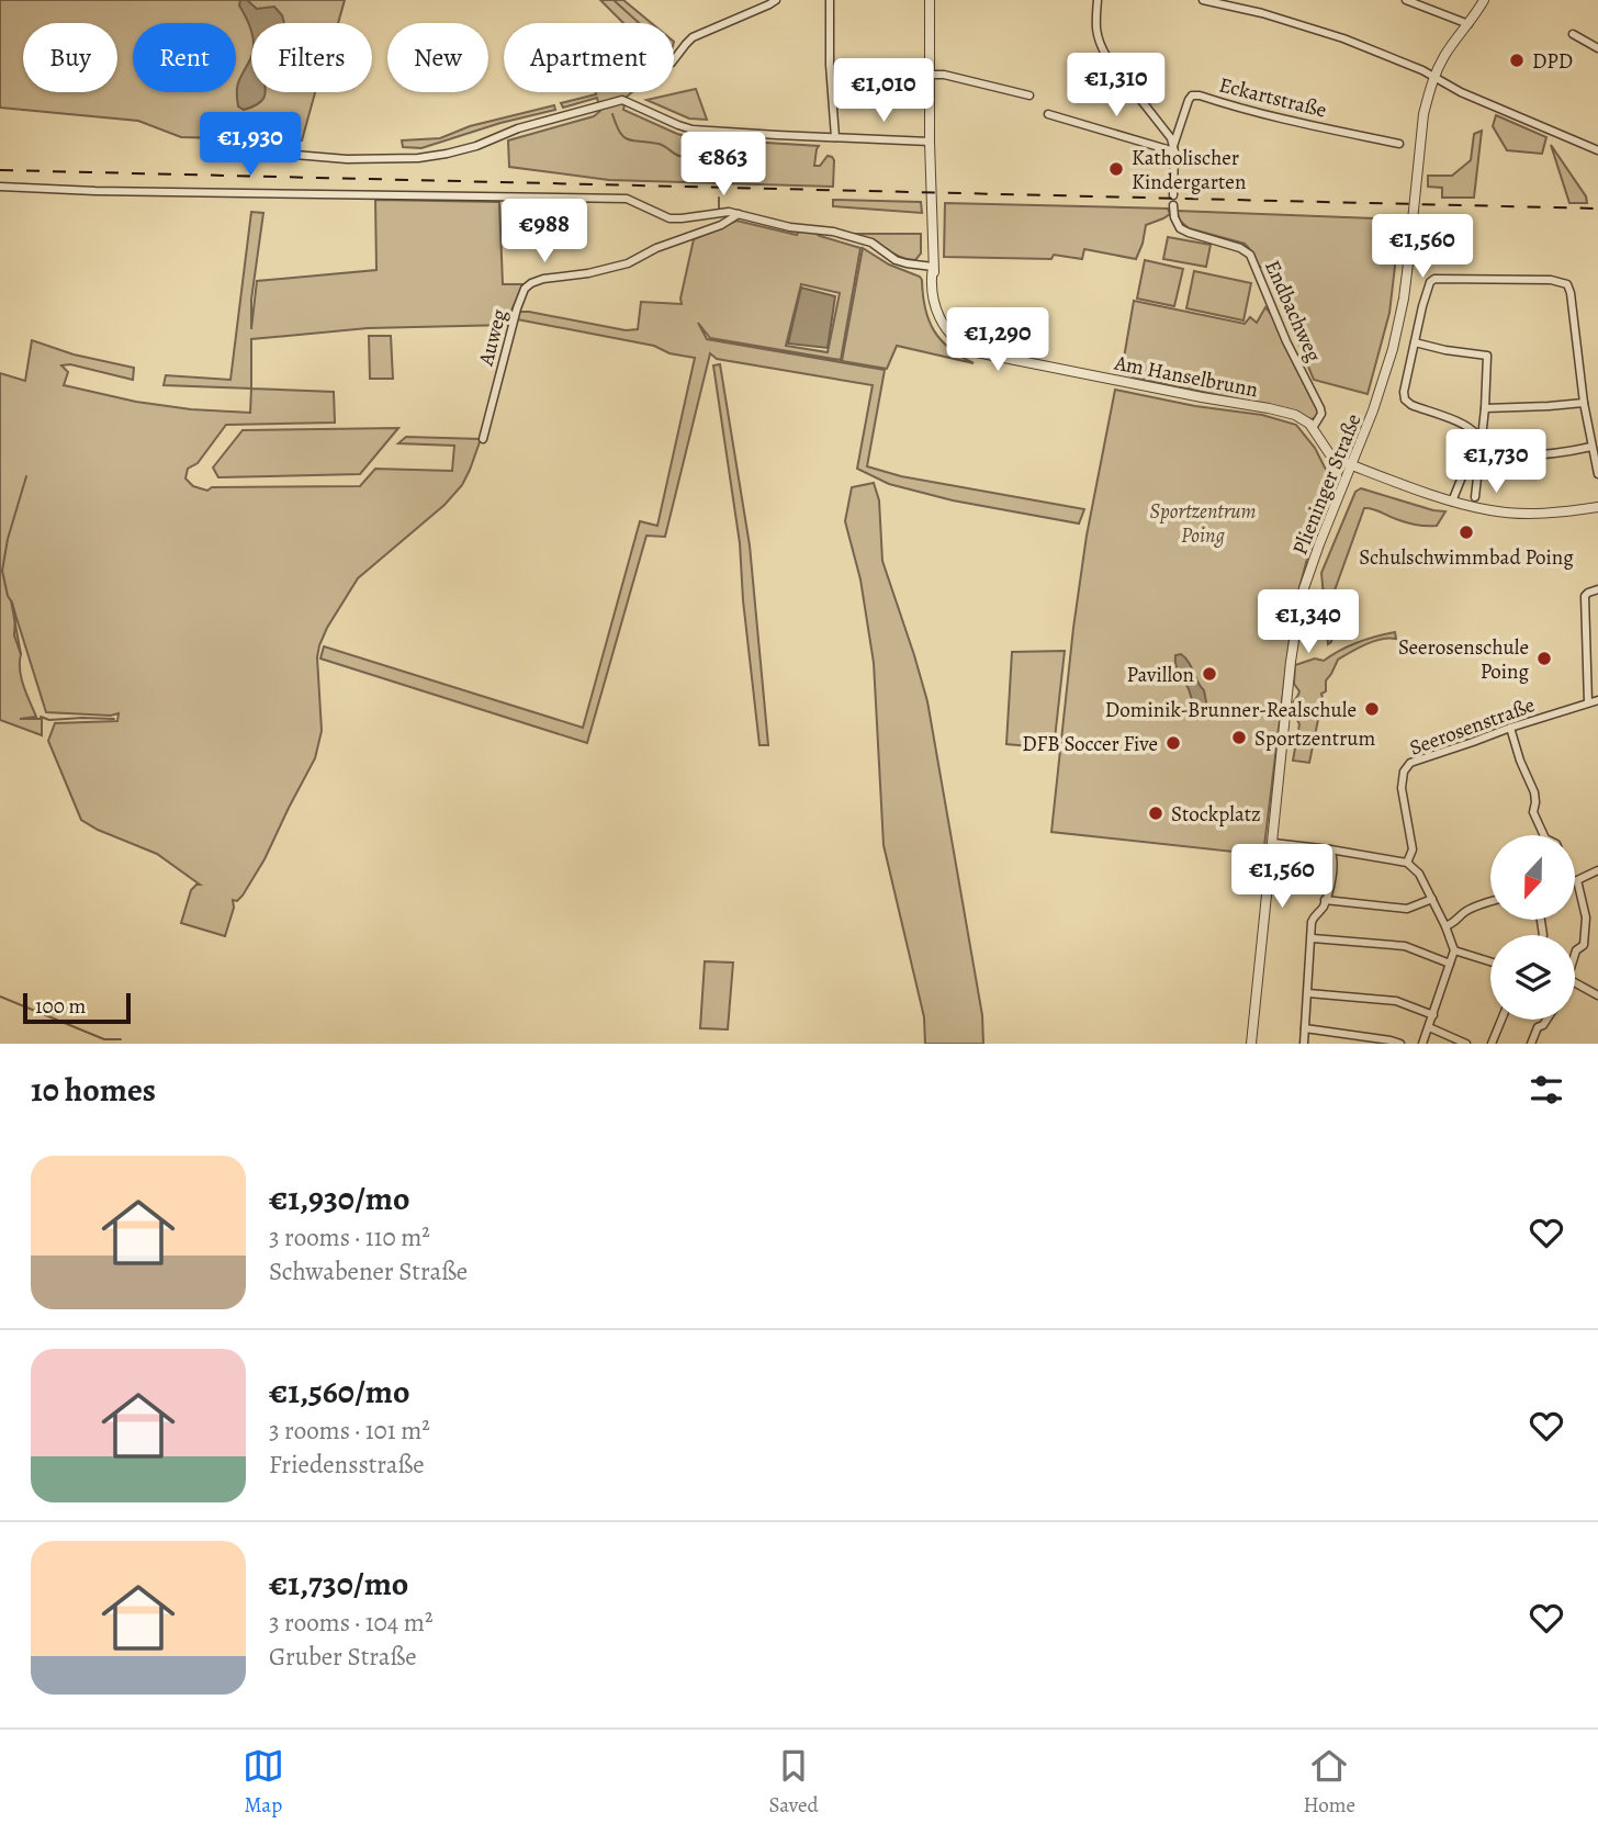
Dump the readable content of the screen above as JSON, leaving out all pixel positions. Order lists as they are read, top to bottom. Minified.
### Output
{"streets":{"street":["Eckartstraße","Endbachweg","Auweg","Am Hanselbrunn","Plieninger Straße","Seerosenstraße"]},"crossings":[["Endbachweg","Am Hanselbrunn"],["Am Hanselbrunn","Plieninger Straße"]],"parks":["Sportzentrum Poing"],"places":["DPD","Katholischer Kindergarten","Schulschwimmbad Poing","Seerosenschule Poing","Pavillon","Dominik-Brunner-Realschule","Sportzentrum","DFB Soccer Five","Stockplatz"],"scale_bar":"100 m","north":"bottom","page":{"chip":["Buy","Rent","Filters","New","Apartment"],"price":["€1,310","€1,010","€1,930","€863","€988","€1,560","€1,290","€1,730","€1,340","€1,560"],"scale":"100 m","heading":"10 homes","list":[{"name":"€1,930/mo","note":"3 rooms · 110 m² · Schwabener Straße"},{"name":"€1,560/mo","note":"3 rooms · 101 m² · Friedensstraße"},{"name":"€1,730/mo","note":"3 rooms · 104 m² · Gruber Straße"}],"tabs":["Map","Saved","Home"]}}
